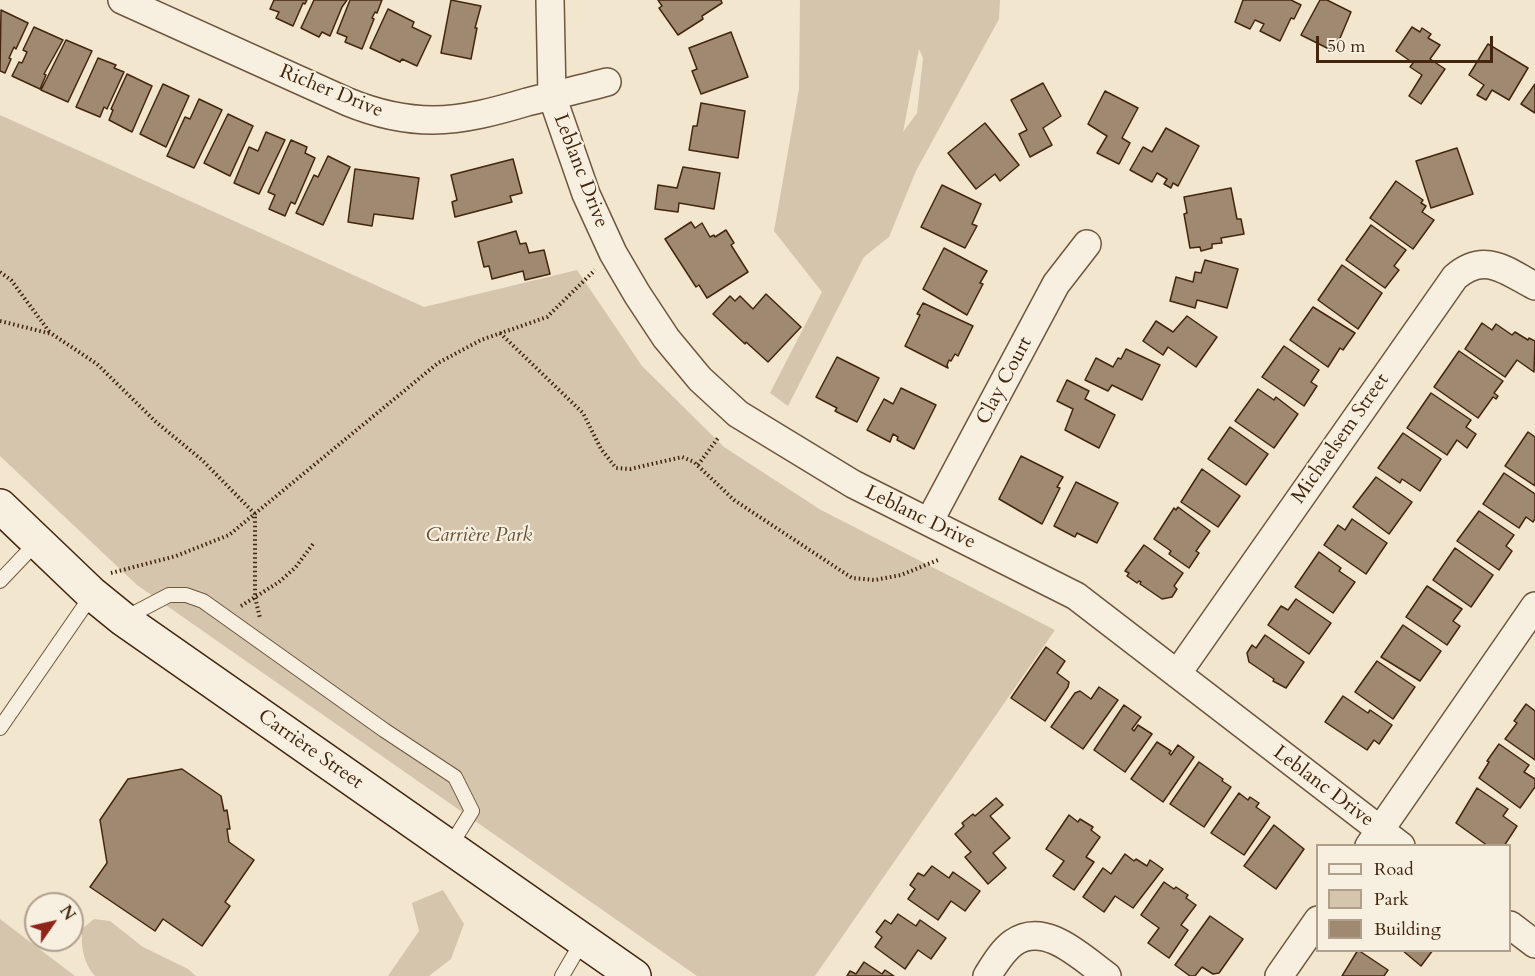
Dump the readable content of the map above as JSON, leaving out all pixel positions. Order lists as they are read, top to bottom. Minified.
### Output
{"streets":{"street":["Richer Drive","Leblanc Drive","Clay Court","Michaelsem Street","Carrière Street"]},"crossings":[["Richer Drive","Leblanc Drive"],["Leblanc Drive","Clay Court"],["Leblanc Drive","Michaelsem Street"]],"parks":["Carrière Park"],"legend":["Road","Park","Building"],"scale_bar":"50 m","north":"top right"}
